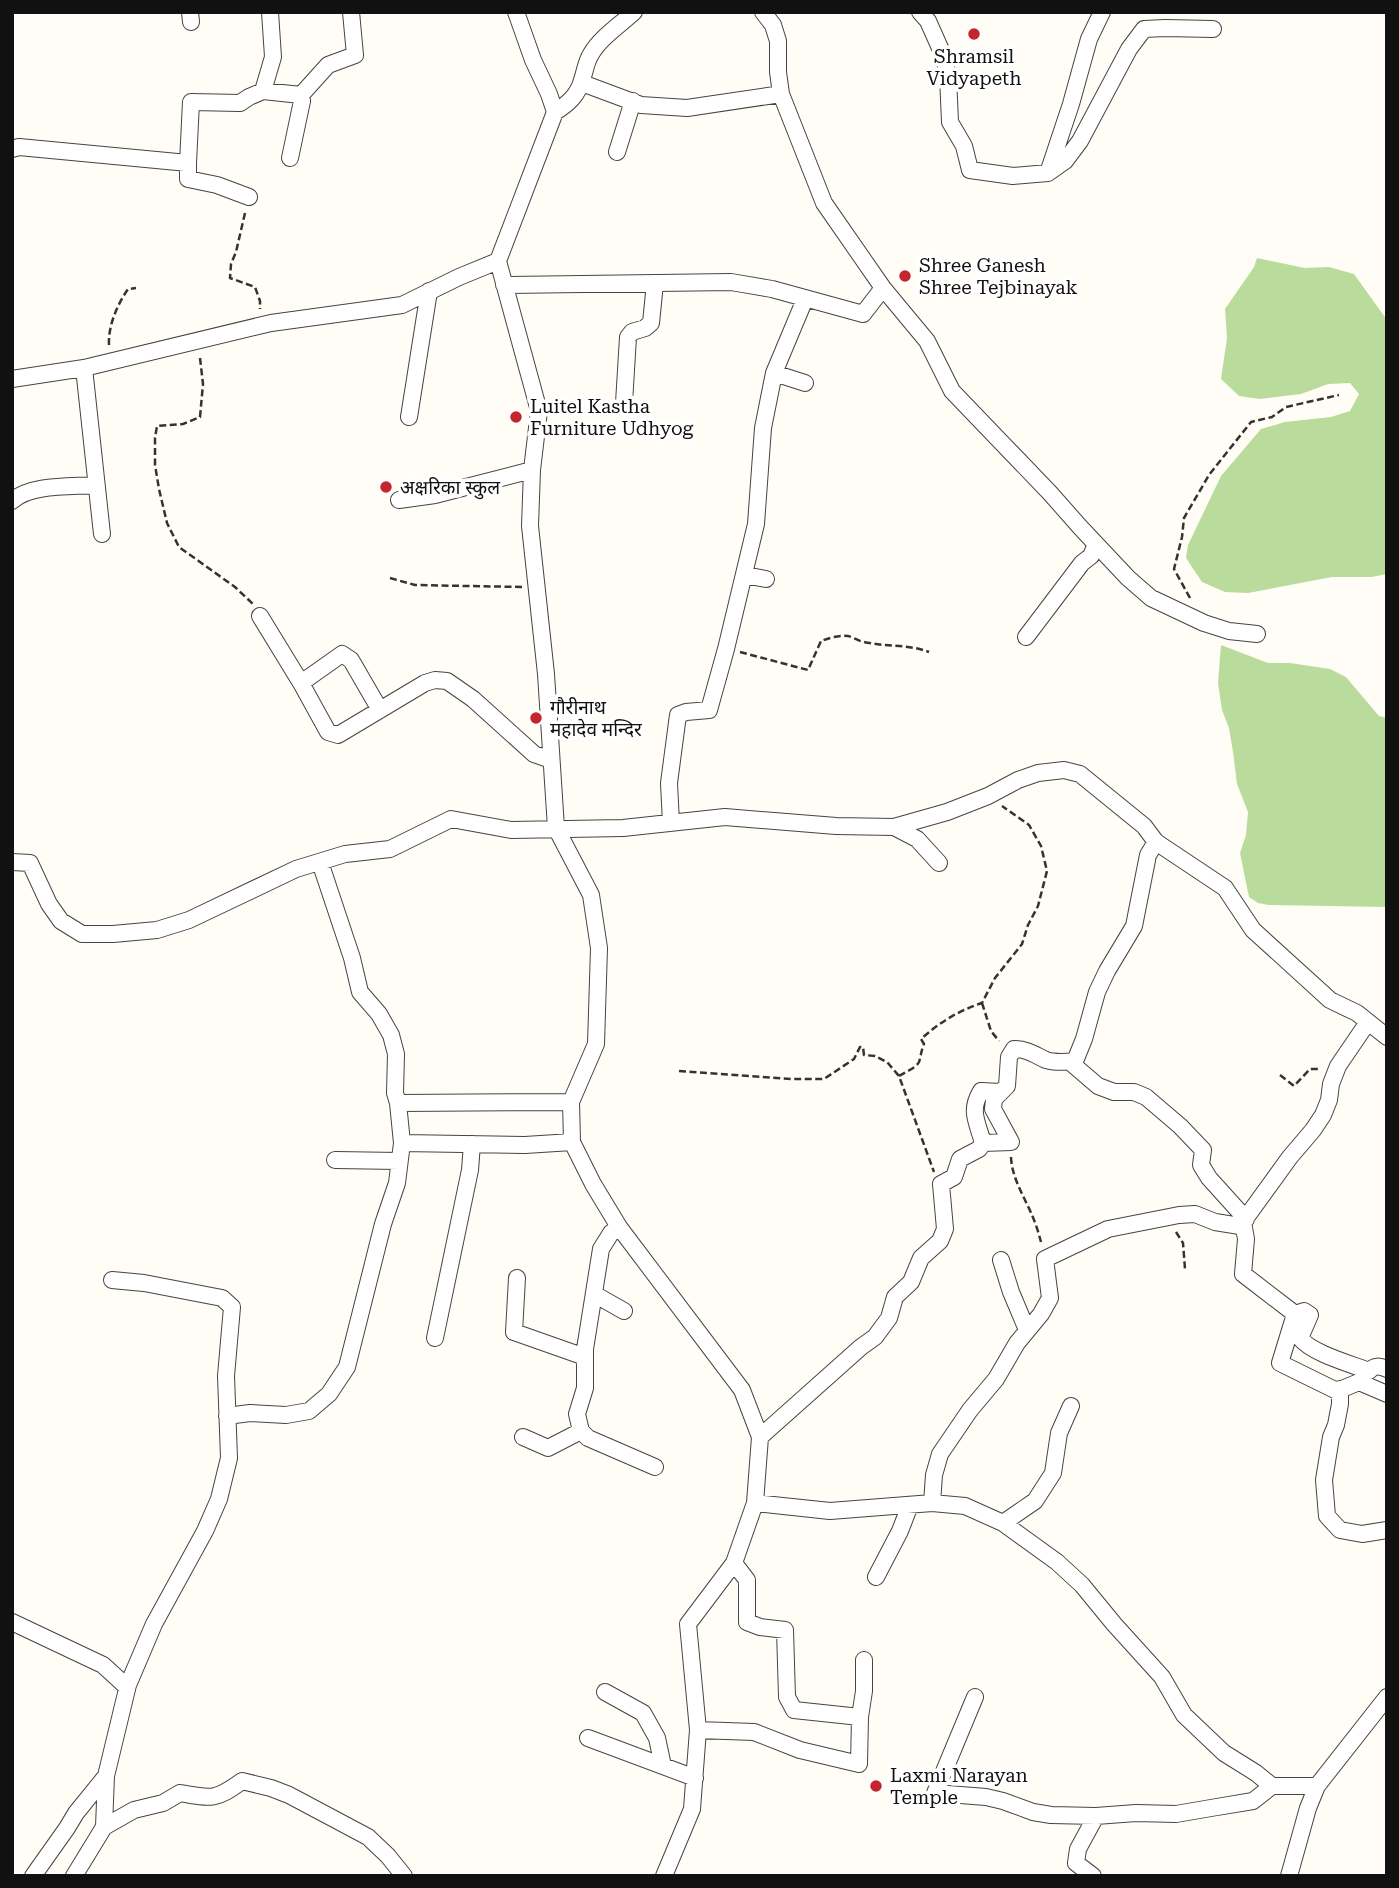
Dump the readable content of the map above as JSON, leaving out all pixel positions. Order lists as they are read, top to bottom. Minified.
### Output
{"places":["Shramsil Vidyapeth","Shree Ganesh Shree Tejbinayak","Luitel Kastha Furniture Udhyog","अक्षरिका स्कुल","गौरीनाथ महादेव मन्दिर","Laxmi Narayan Temple"]}
